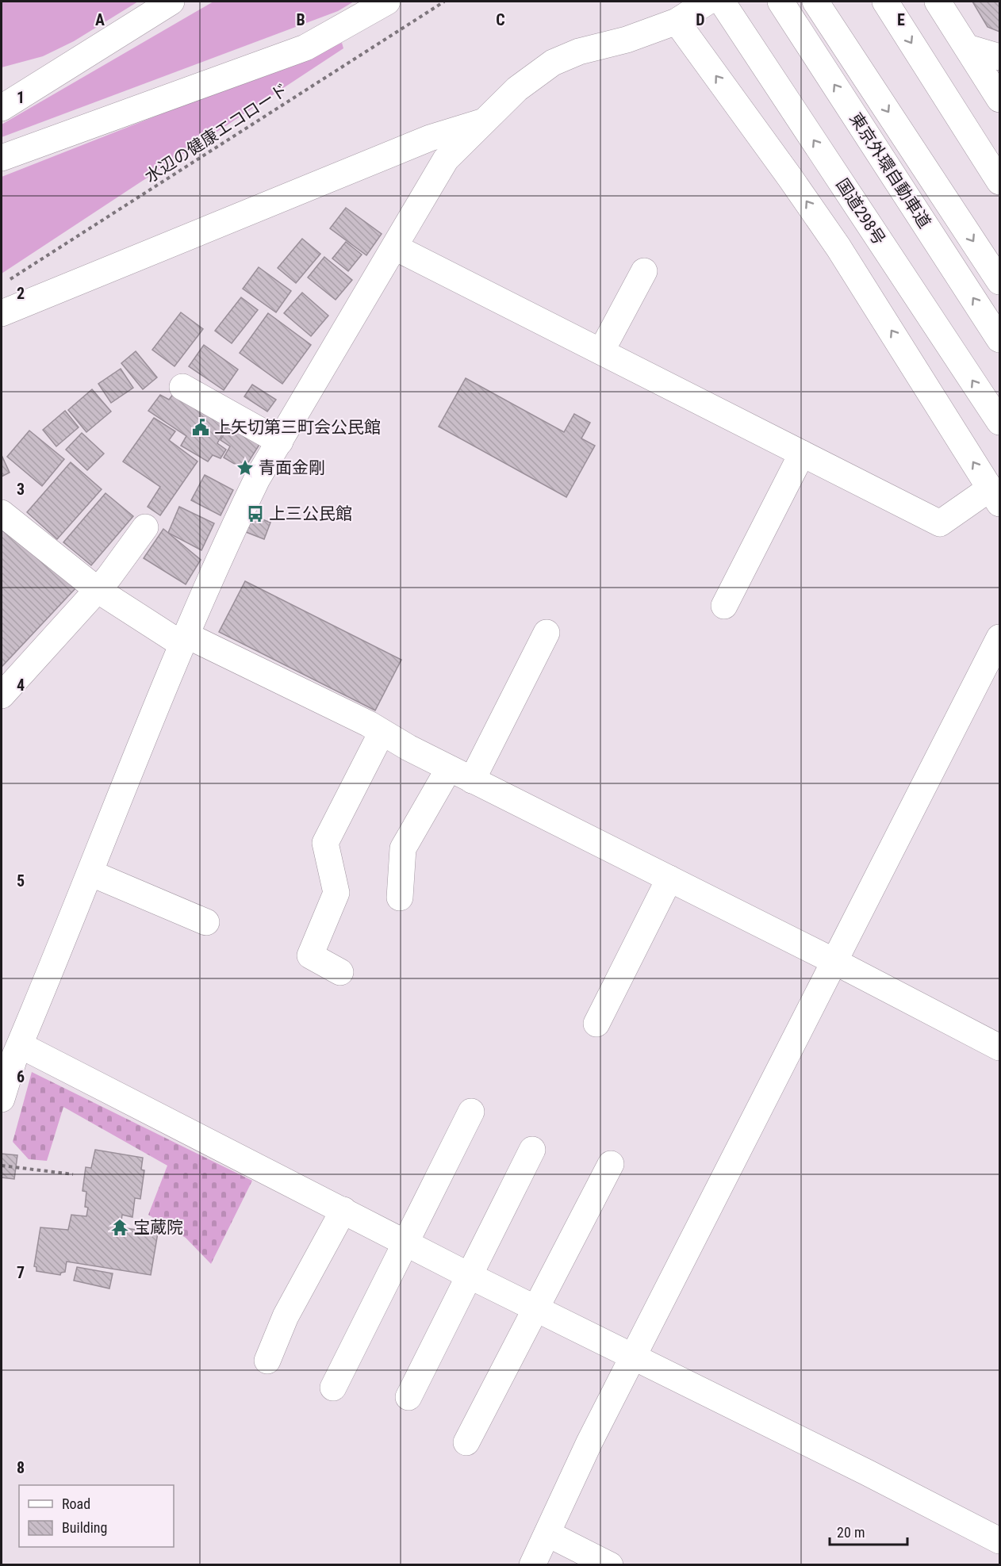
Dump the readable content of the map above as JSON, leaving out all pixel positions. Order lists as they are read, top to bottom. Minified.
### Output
{"streets":{"main road":["東京外環自動車道","国道298号"],"path":["水辺の健康エコロード"]},"places":{"public building":["上矢切第三町会公民館"],"place":["青面金剛"],"bus stop":["上三公民館"],"temple":["宝蔵院"]},"legend":["Road","Building"],"scale_bar":"20 m","grid":{"columns":["A","B","C","D","E"],"rows":["1","2","3","4","5","6","7","8"]}}
